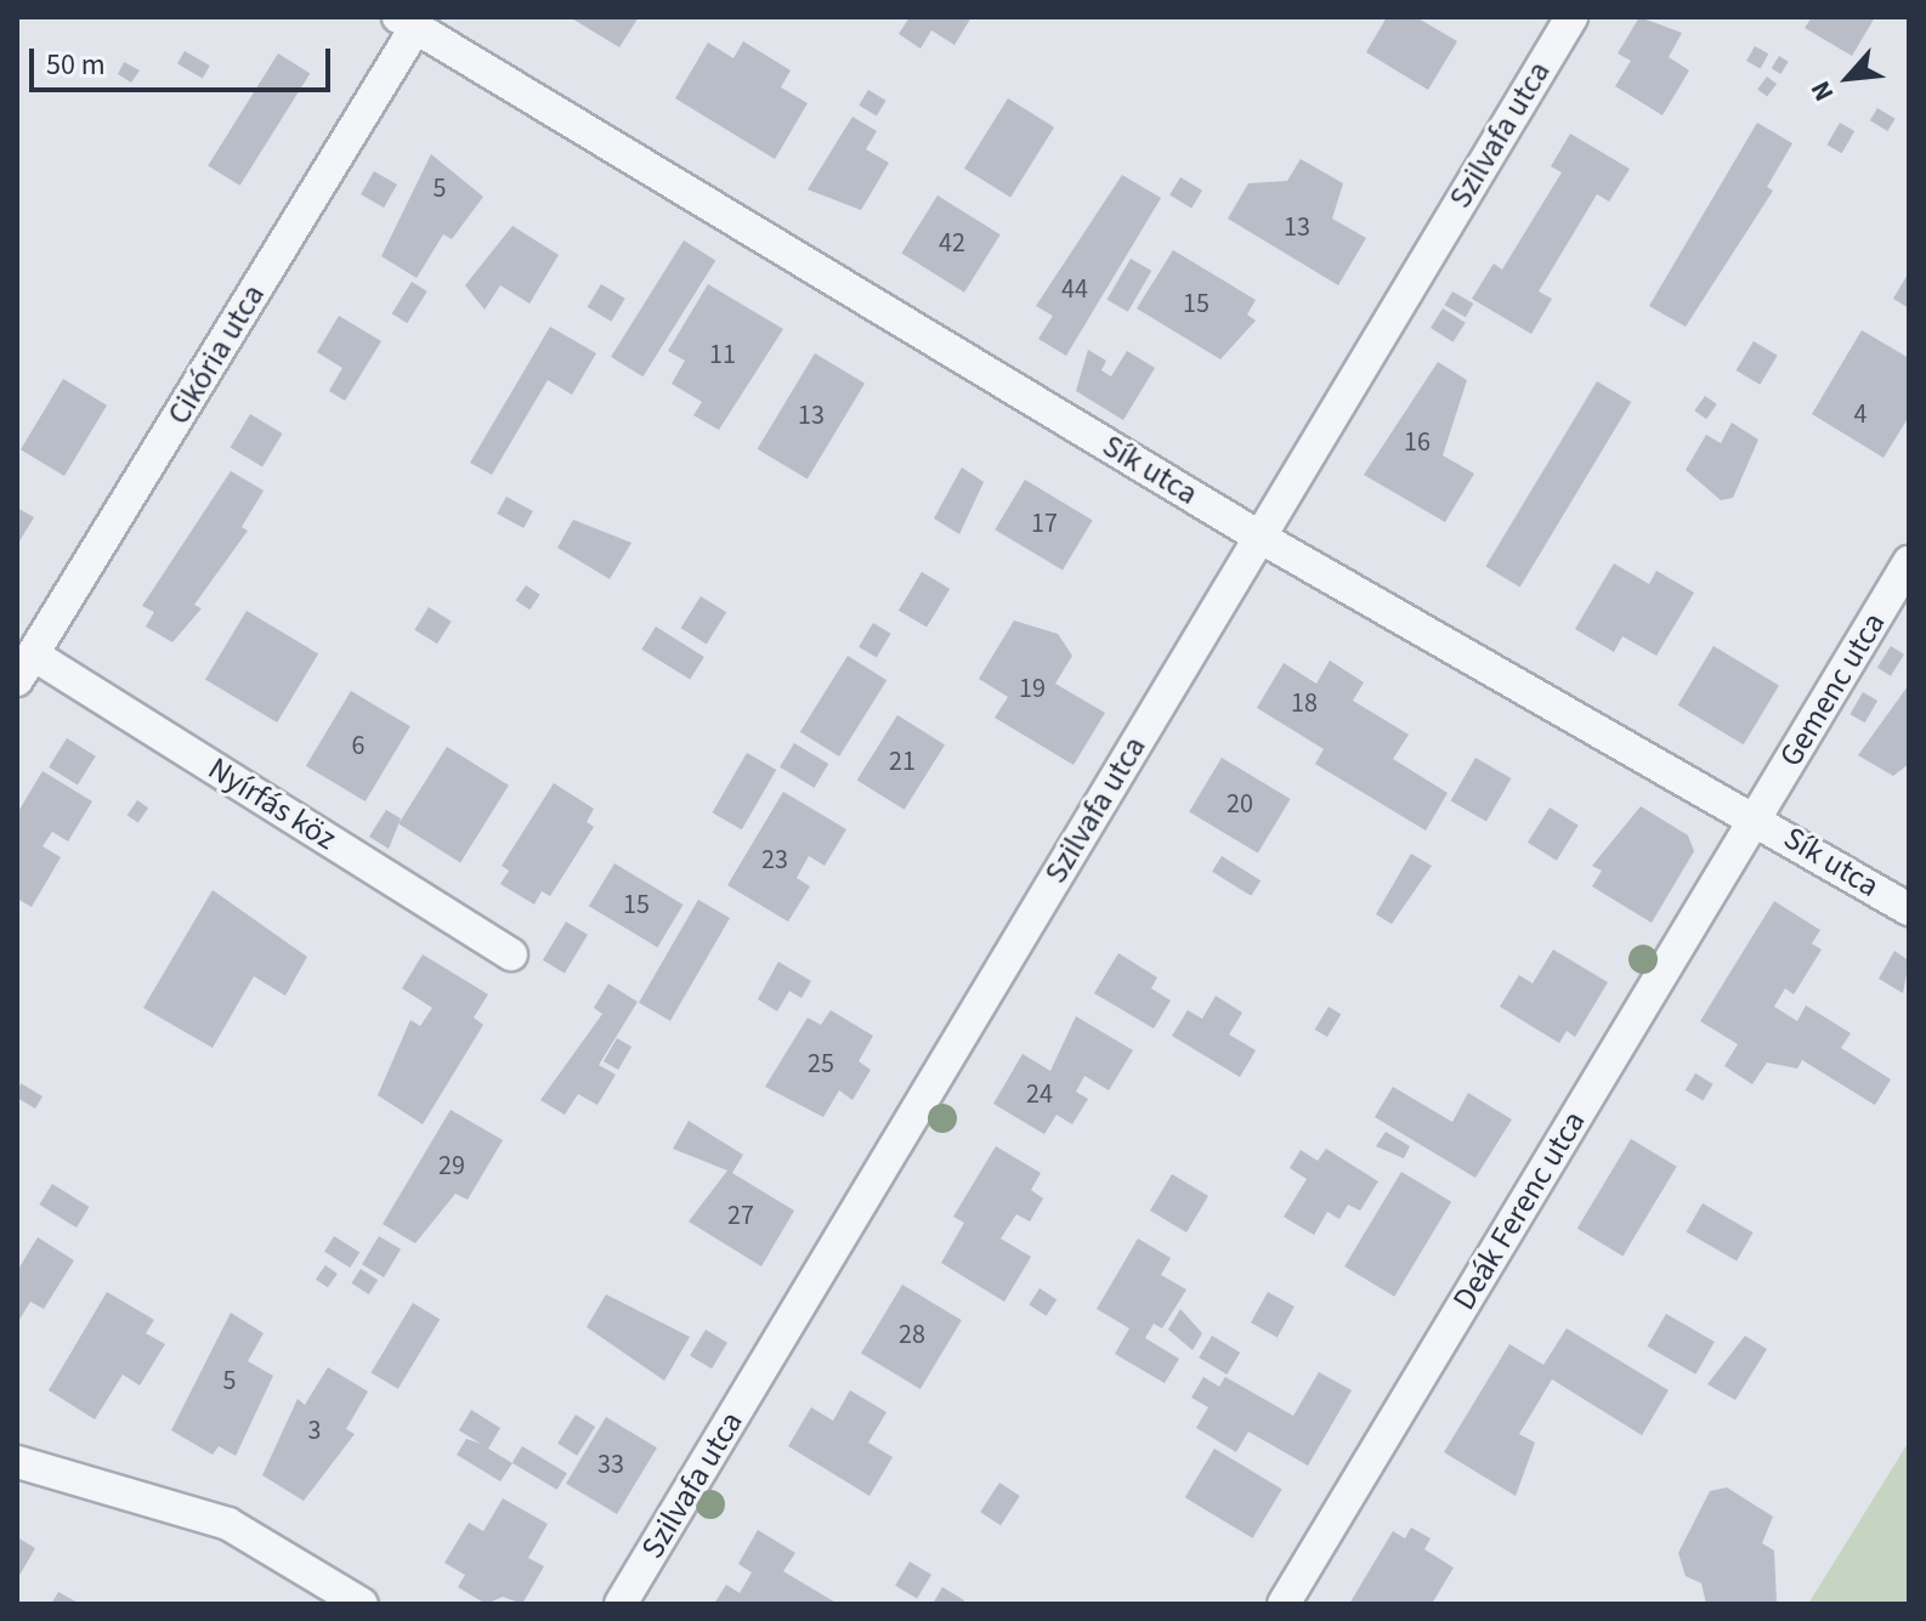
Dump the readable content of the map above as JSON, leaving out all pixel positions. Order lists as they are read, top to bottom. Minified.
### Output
{"streets":{"street":["Szilvafa utca","Cikória utca","Sík utca","Gemenc utca","Nyírfás köz","Deák Ferenc utca"]},"crossings":[["Szilvafa utca","Sík utca"],["Cikória utca","Sík utca"],["Cikória utca","Nyírfás köz"],["Sík utca","Gemenc utca"],["Sík utca","Deák Ferenc utca"],["Gemenc utca","Deák Ferenc utca"]],"house_numbers":["5","13","42","44","15","11","4","13","16","17","19","18","6","21","20","23","15","25","24","29","27","28","5","3","33"],"scale_bar":"50 m","north":"bottom left"}
